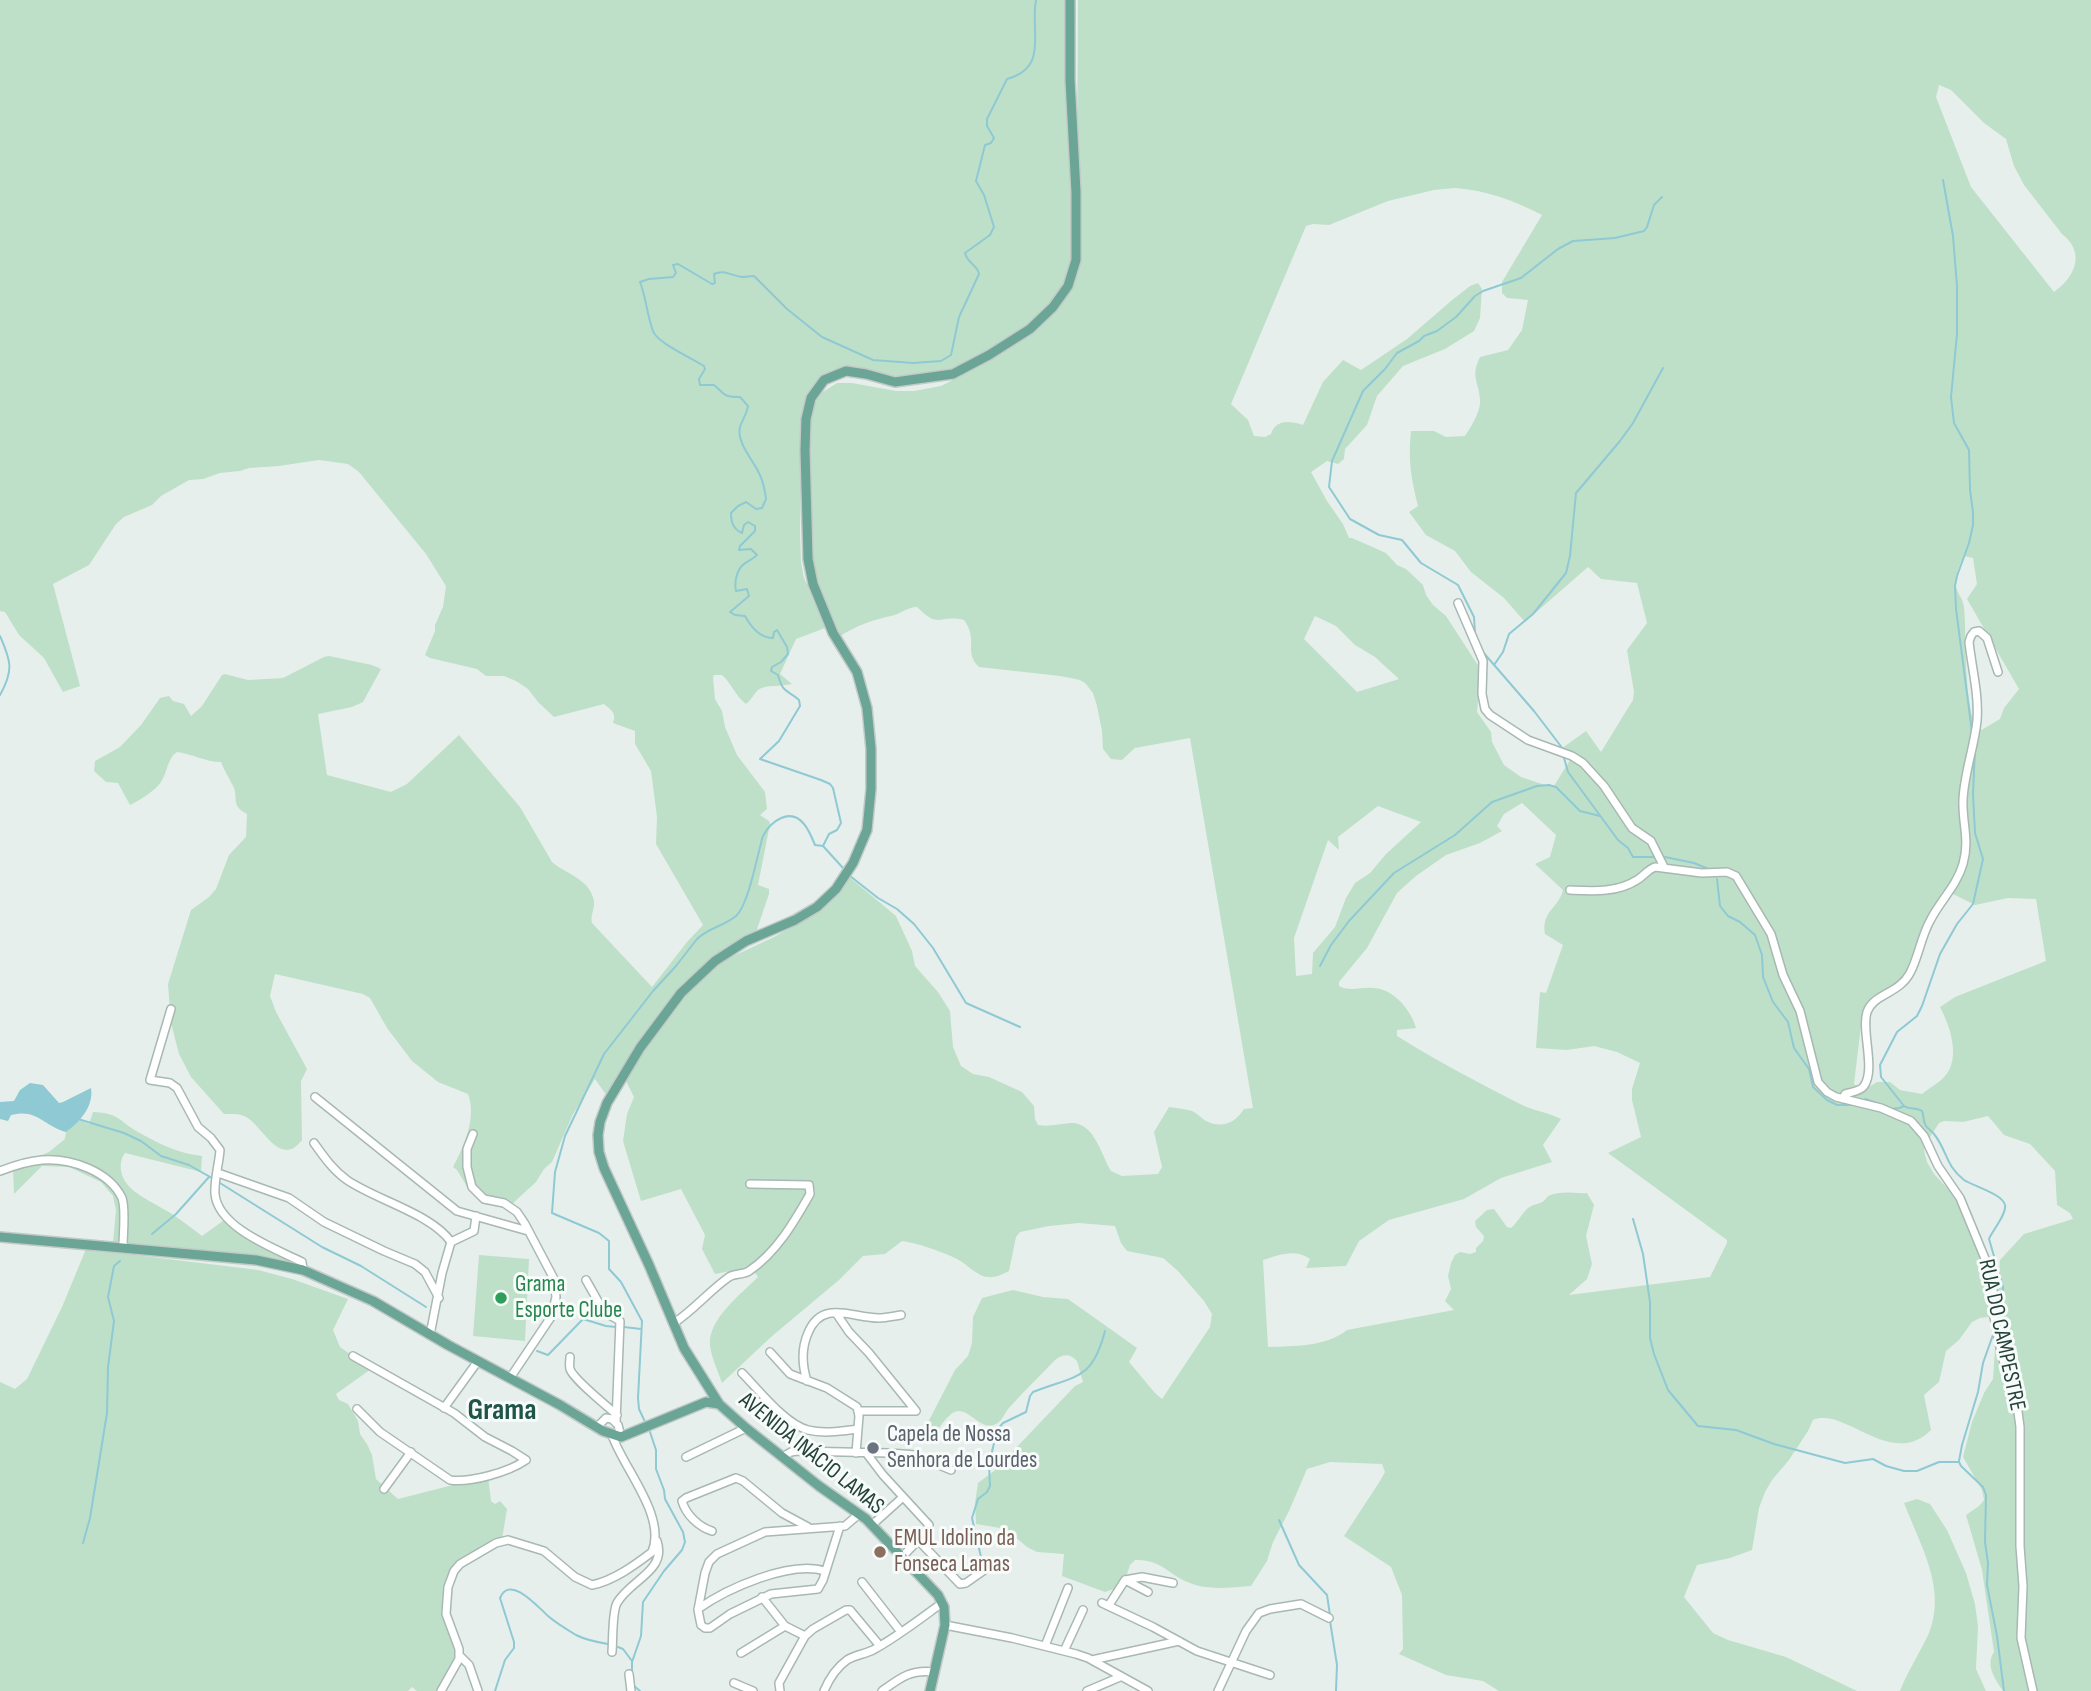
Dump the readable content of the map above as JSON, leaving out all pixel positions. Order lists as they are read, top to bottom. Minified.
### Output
{"streets":{"main road":["AVENIDA INÁCIO LAMAS"],"street":["RUA DO CAMPESTRE"]},"districts":["Grama"],"places":["Grama Esporte Clube","Capela de Nossa Senhora de Lourdes","EMUL Idolino da Fonseca Lamas"]}
